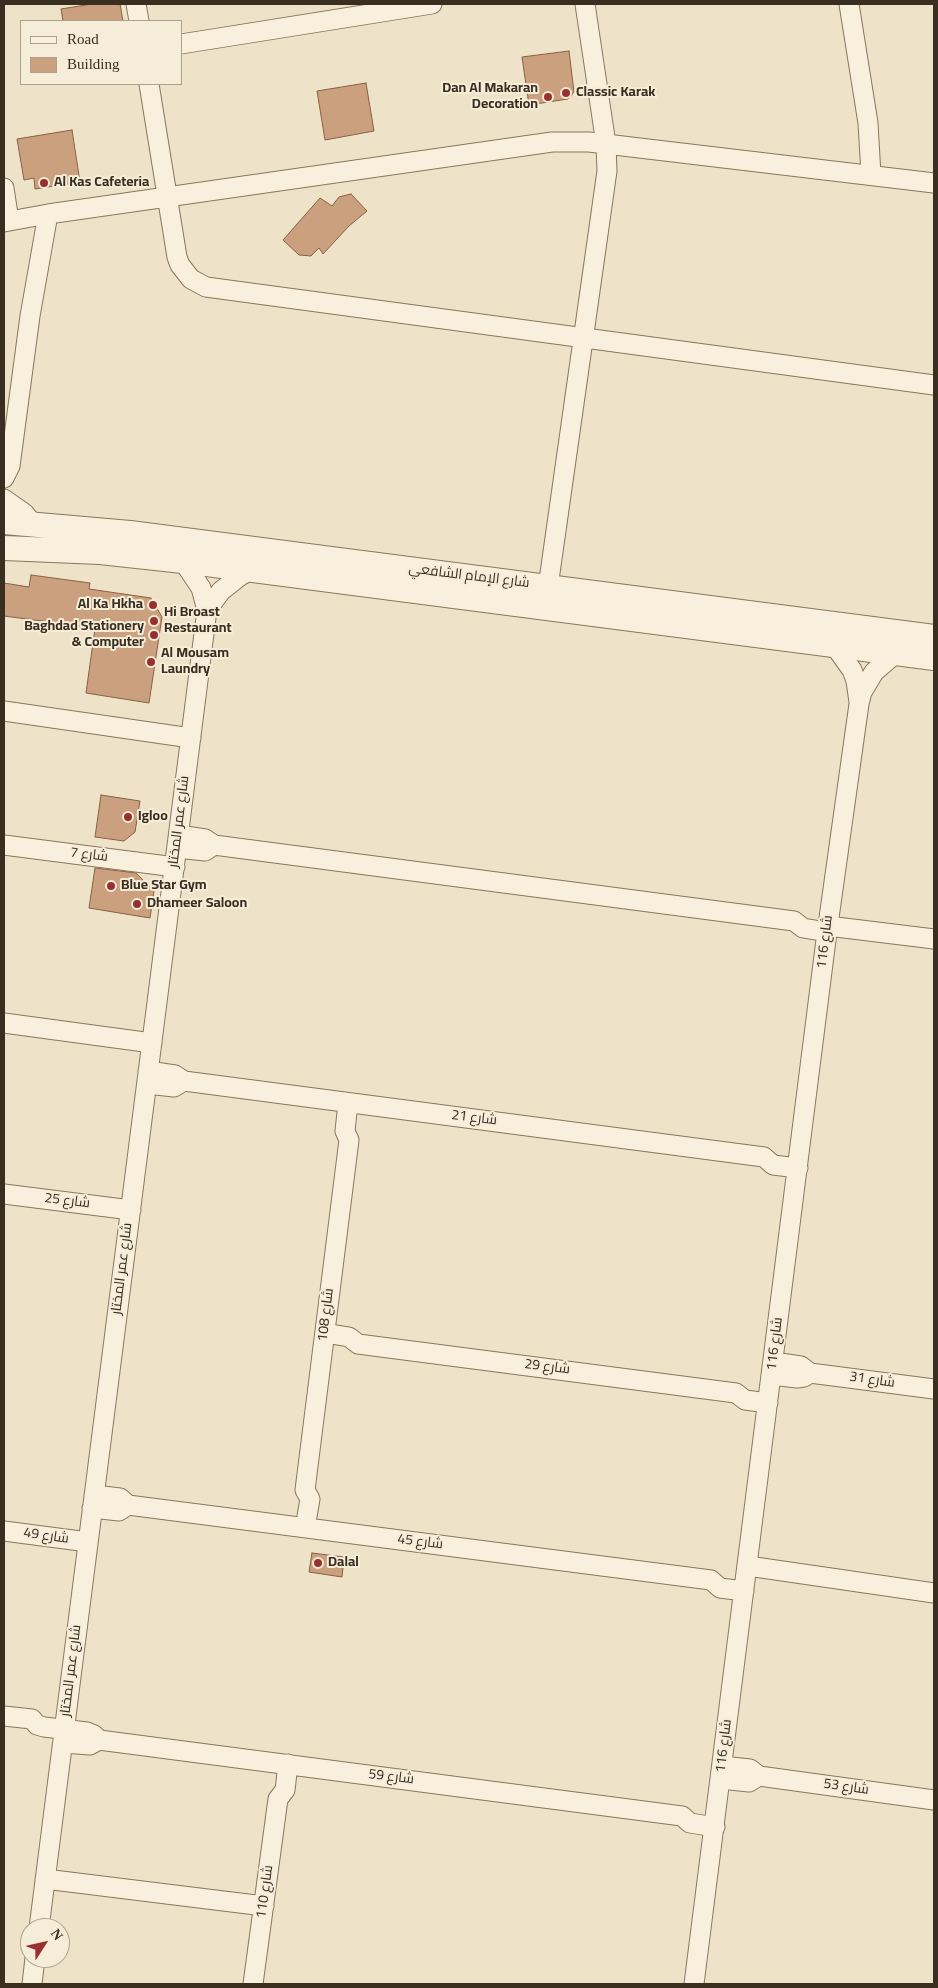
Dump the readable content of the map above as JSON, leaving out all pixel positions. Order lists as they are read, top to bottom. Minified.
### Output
{"streets":{"street":["شارع الإمام الشافعي","شارع عمر المختار","شارع 7","شارع 116","شارع 21","شارع 25","شارع 108","شارع 29","شارع 31","شارع 49","شارع 45","شارع 59","شارع 53","شارع 110"]},"crossings":[["شارع الإمام الشافعي","شارع عمر المختار"],["شارع الإمام الشافعي","شارع 116"],["شارع عمر المختار","شارع 7"],["شارع عمر المختار","شارع 21"],["شارع عمر المختار","شارع 25"],["شارع عمر المختار","شارع 49"],["شارع عمر المختار","شارع 45"],["شارع عمر المختار","شارع 59"],["شارع 7","شارع 116"],["شارع 116","شارع 21"],["شارع 116","شارع 29"],["شارع 116","شارع 31"],["شارع 116","شارع 45"],["شارع 116","شارع 59"],["شارع 116","شارع 53"],["شارع 21","شارع 108"],["شارع 108","شارع 29"],["شارع 108","شارع 45"],["شارع 29","شارع 31"],["شارع 59","شارع 110"]],"places":["Classic Karak","Dan Al Makaran Decoration","Al Kas Cafeteria","Al Ka Hkha","Hi Broast Restaurant","Baghdad Stationery & Computer","Al Mousam Laundry","Igloo","Blue Star Gym","Dhameer Saloon","Dalal"],"legend":["Road","Building"],"north":"top right"}
